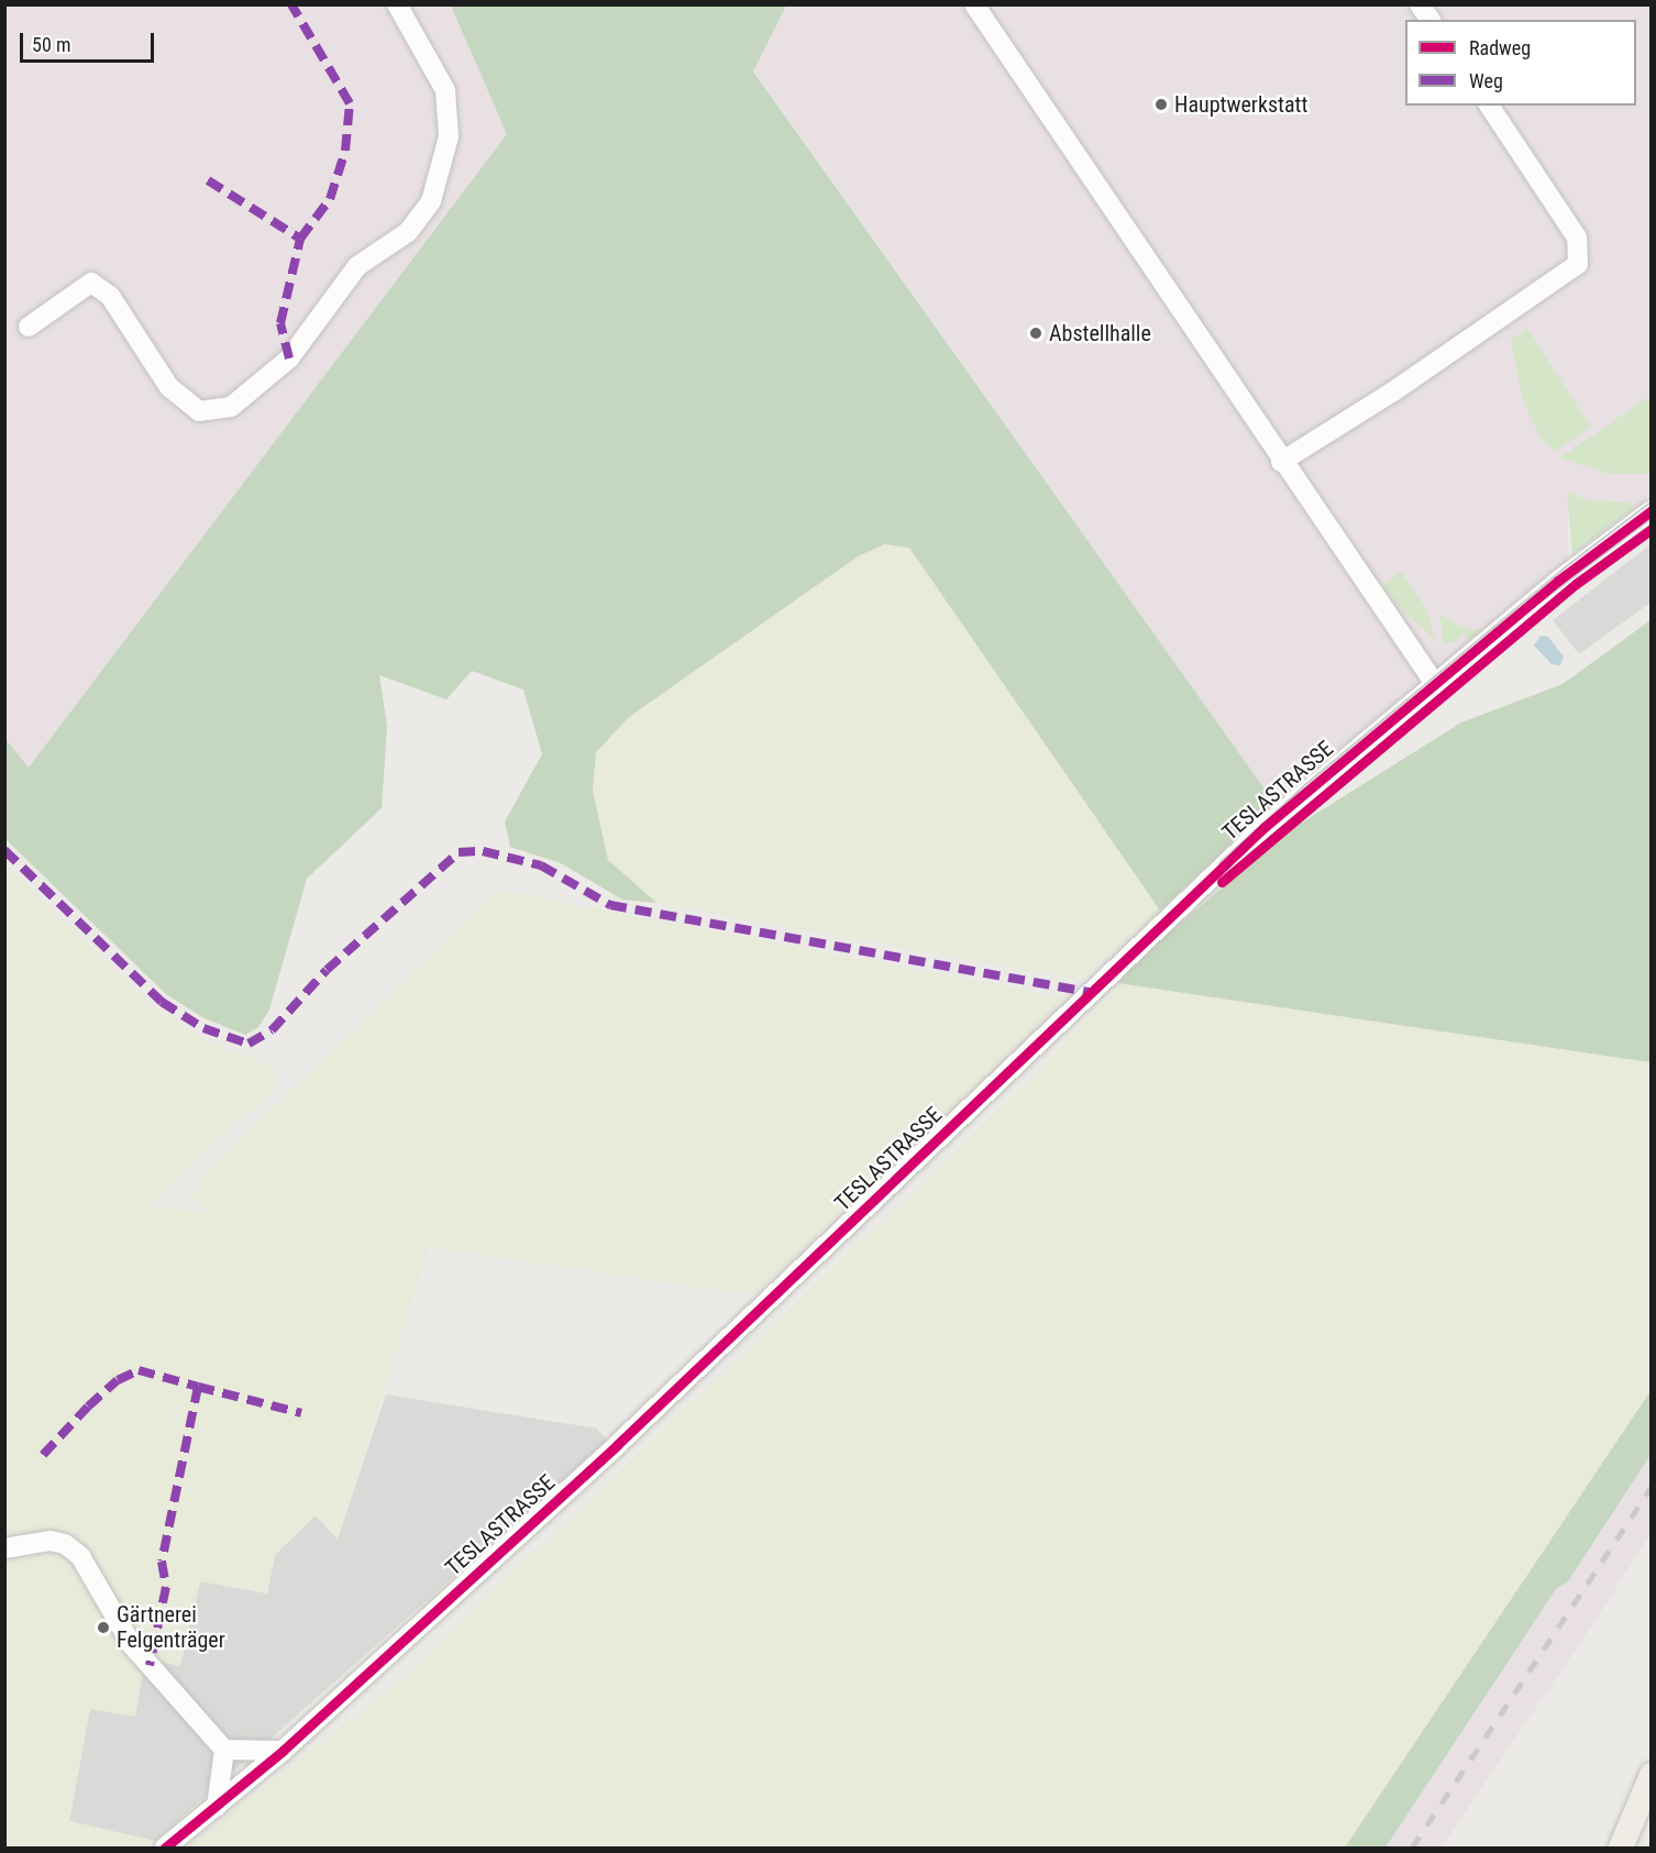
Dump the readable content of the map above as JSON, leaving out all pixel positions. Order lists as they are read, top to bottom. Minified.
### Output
{"streets":{"street":["TESLASTRASSE"]},"places":["Hauptwerkstatt","Abstellhalle","Gärtnerei Felgenträger"],"legend":["Radweg","Weg"],"scale_bar":"50 m"}
